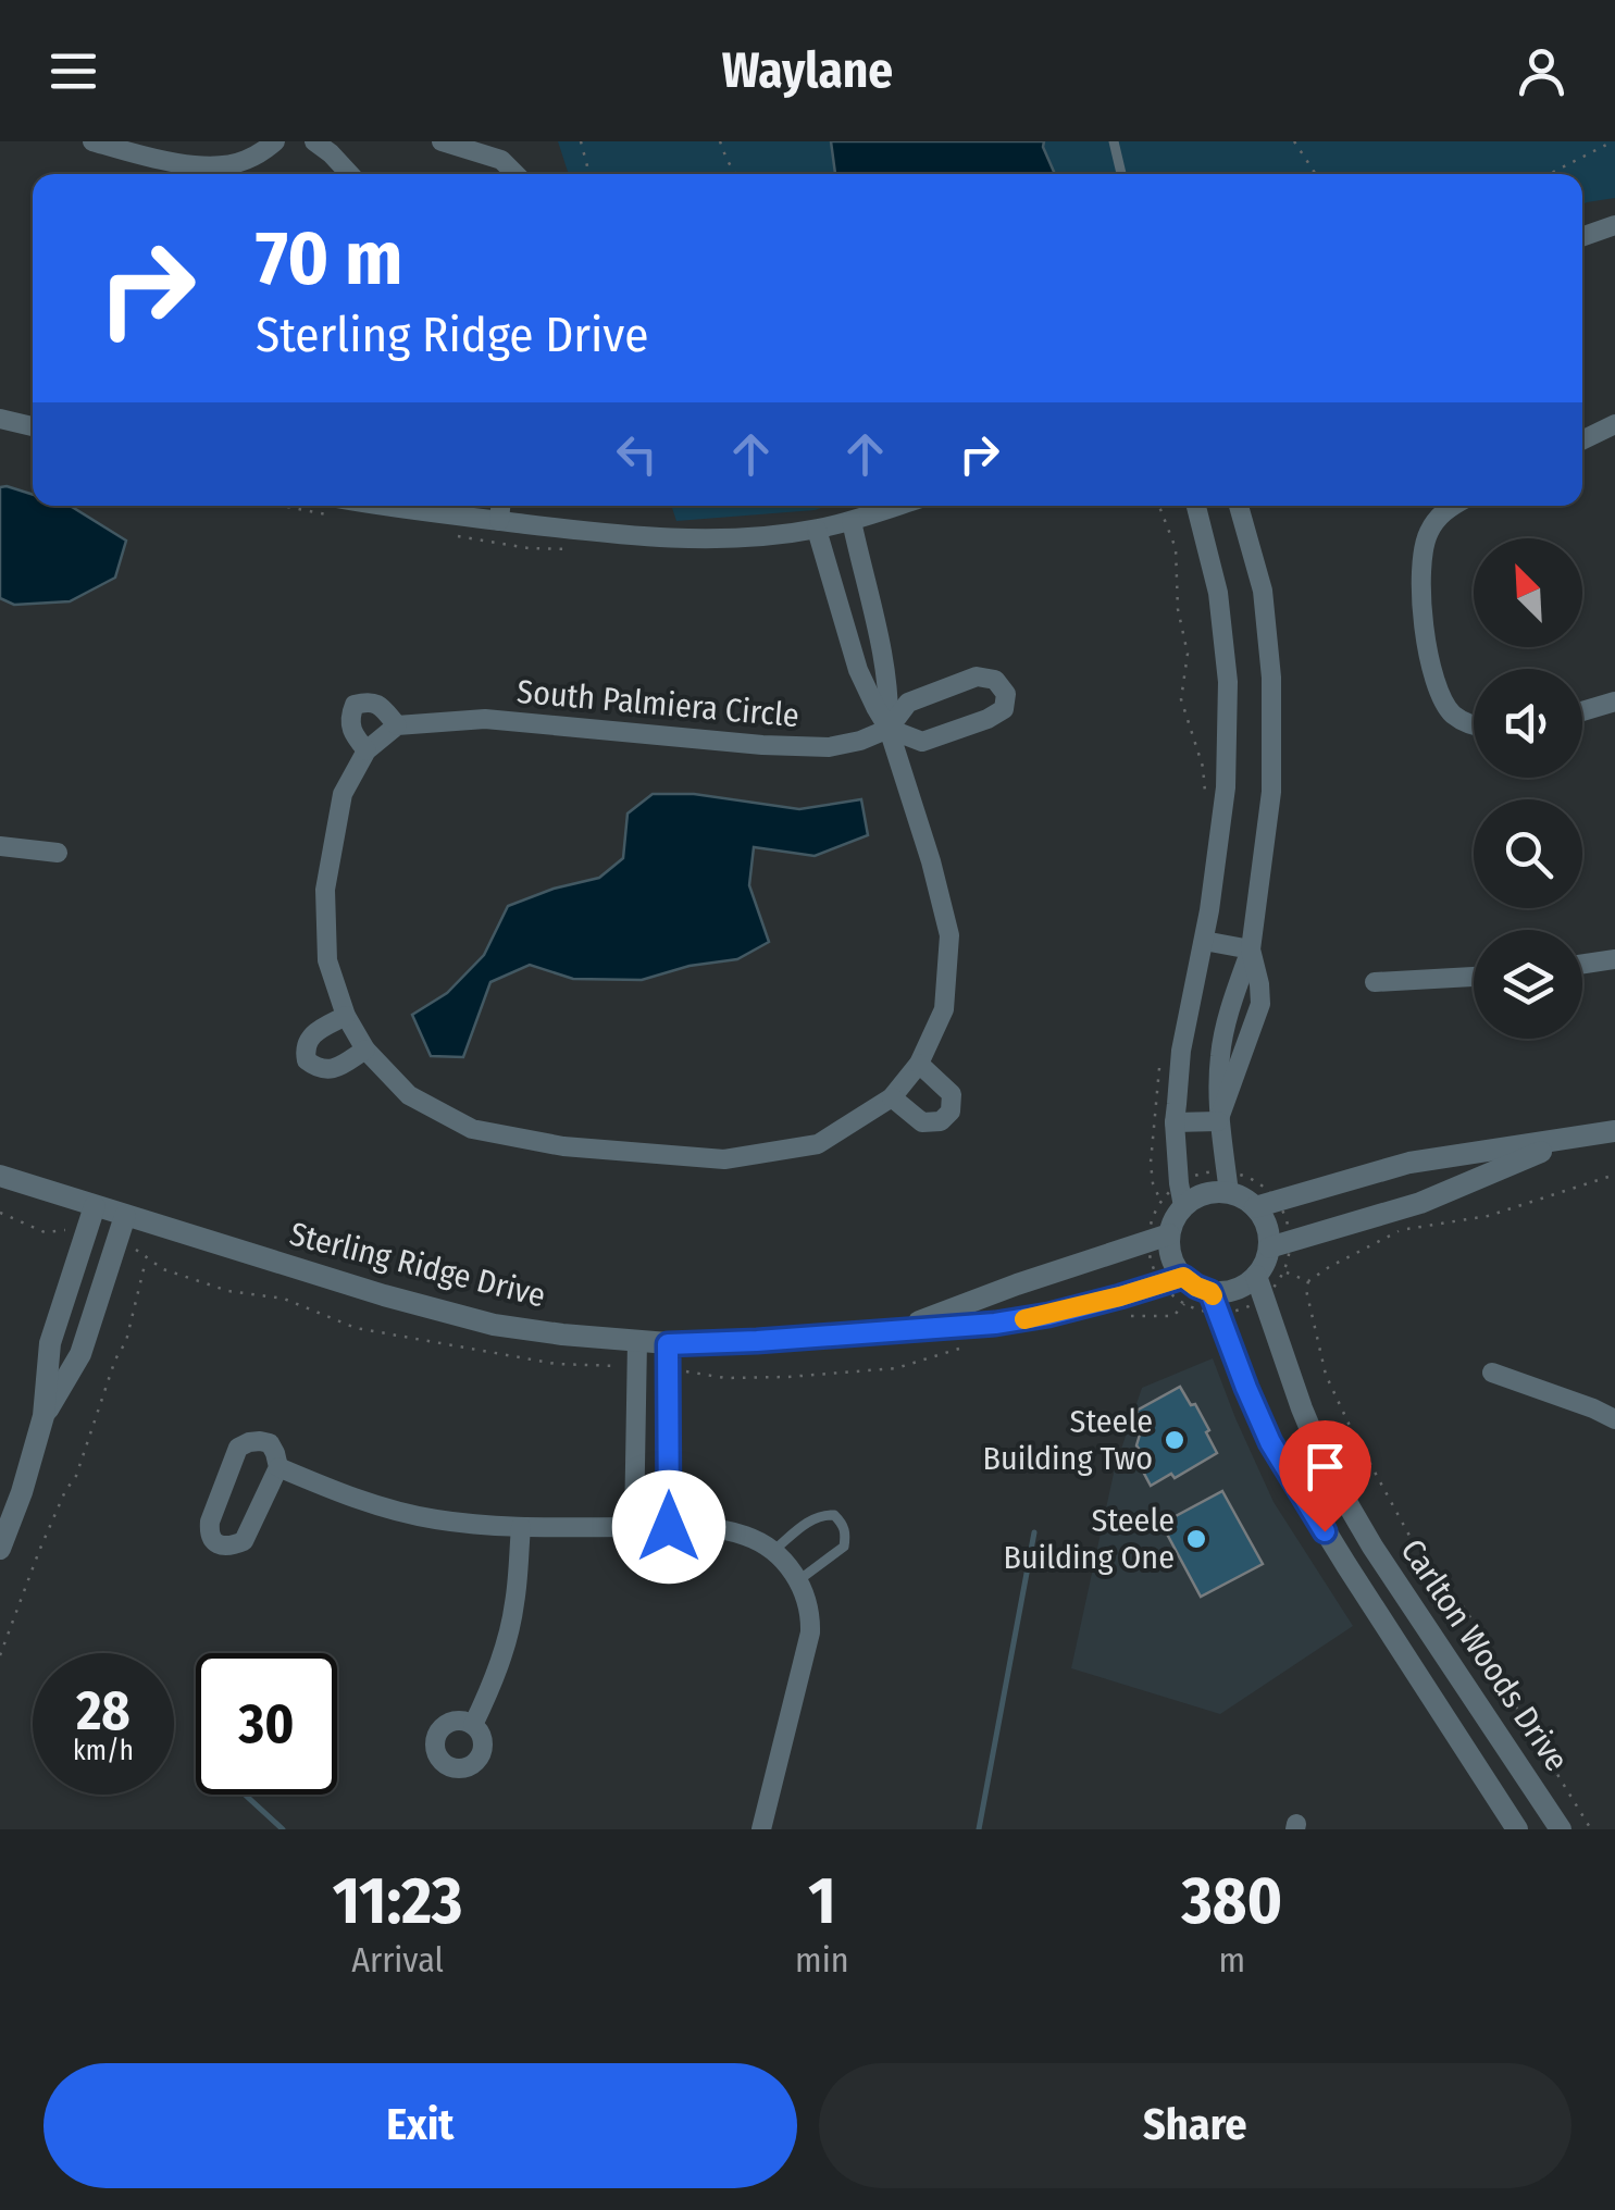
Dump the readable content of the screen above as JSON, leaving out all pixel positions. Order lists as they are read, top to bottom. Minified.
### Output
{"streets":{"street":["South Palmiera Circle","Sterling Ridge Drive","Carlton Woods Drive"]},"places":["Steele Building Two","Steele Building One"],"north":"top left","page":{"header":"Waylane","turn":["70 m","Sterling Ridge Drive"],"speed":"28 km/h","limit":"30","eta":["11:23","Arrival","1","min","380","m"],"buttons":["Exit","Share"]}}
